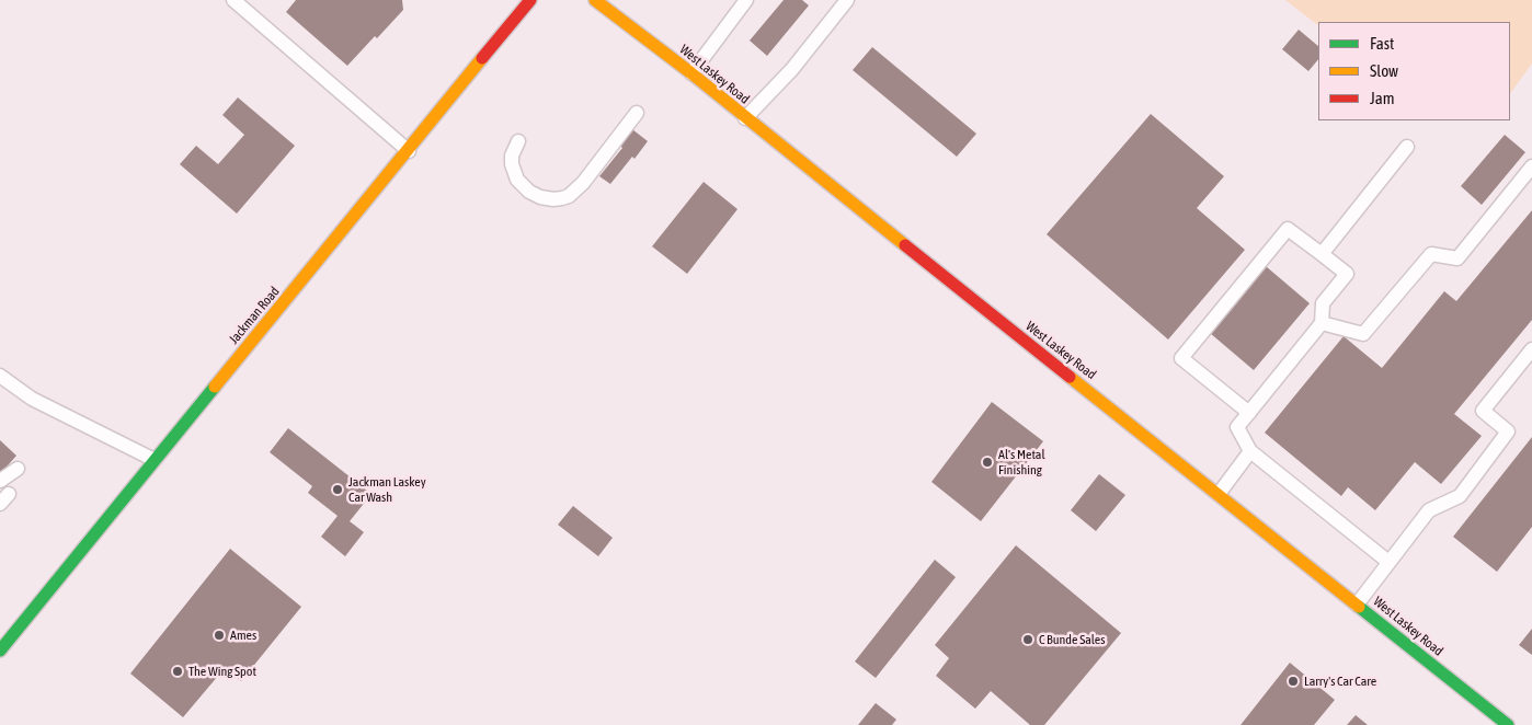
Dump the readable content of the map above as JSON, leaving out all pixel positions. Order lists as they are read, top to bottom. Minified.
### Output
{"streets":{"main road":["West Laskey Road","Jackman Road"]},"places":["Al's Metal Finishing","Jackman Laskey Car Wash","Ames","C Bunde Sales","The Wing Spot","Larry's Car Care"],"legend":["Fast","Slow","Jam"]}
